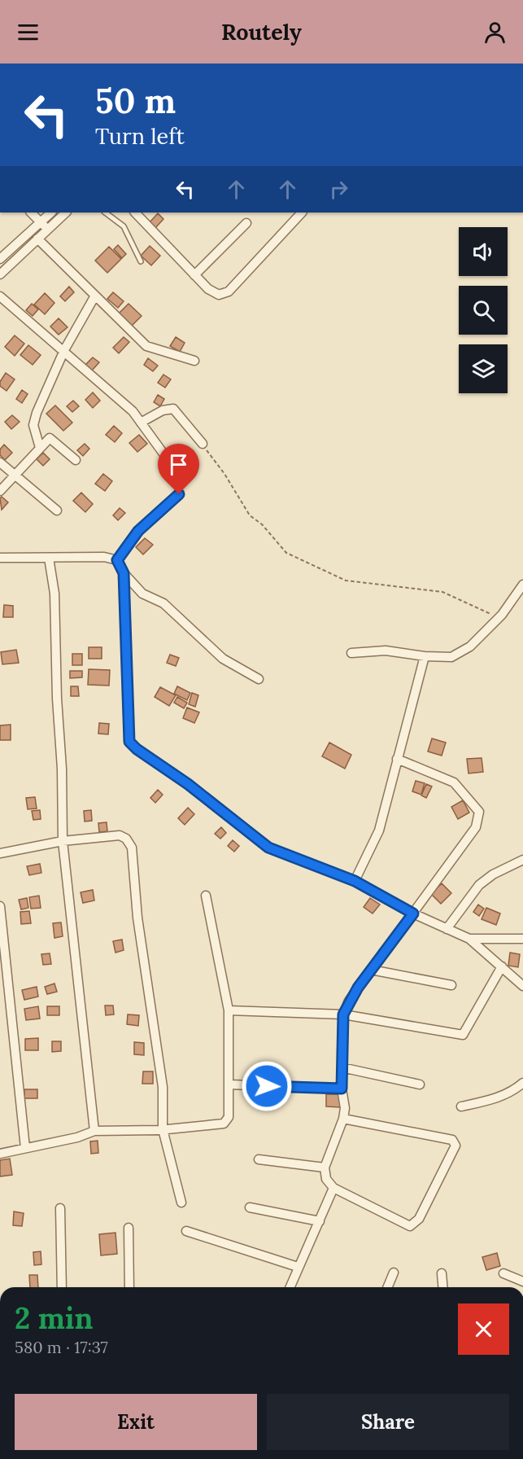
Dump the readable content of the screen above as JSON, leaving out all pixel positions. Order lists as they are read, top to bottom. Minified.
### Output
{"page":{"header":"Routely","turn":["50 m","Turn left"],"heading":["2 min","580 m · 17:37"],"buttons":["Exit","Share"]}}
